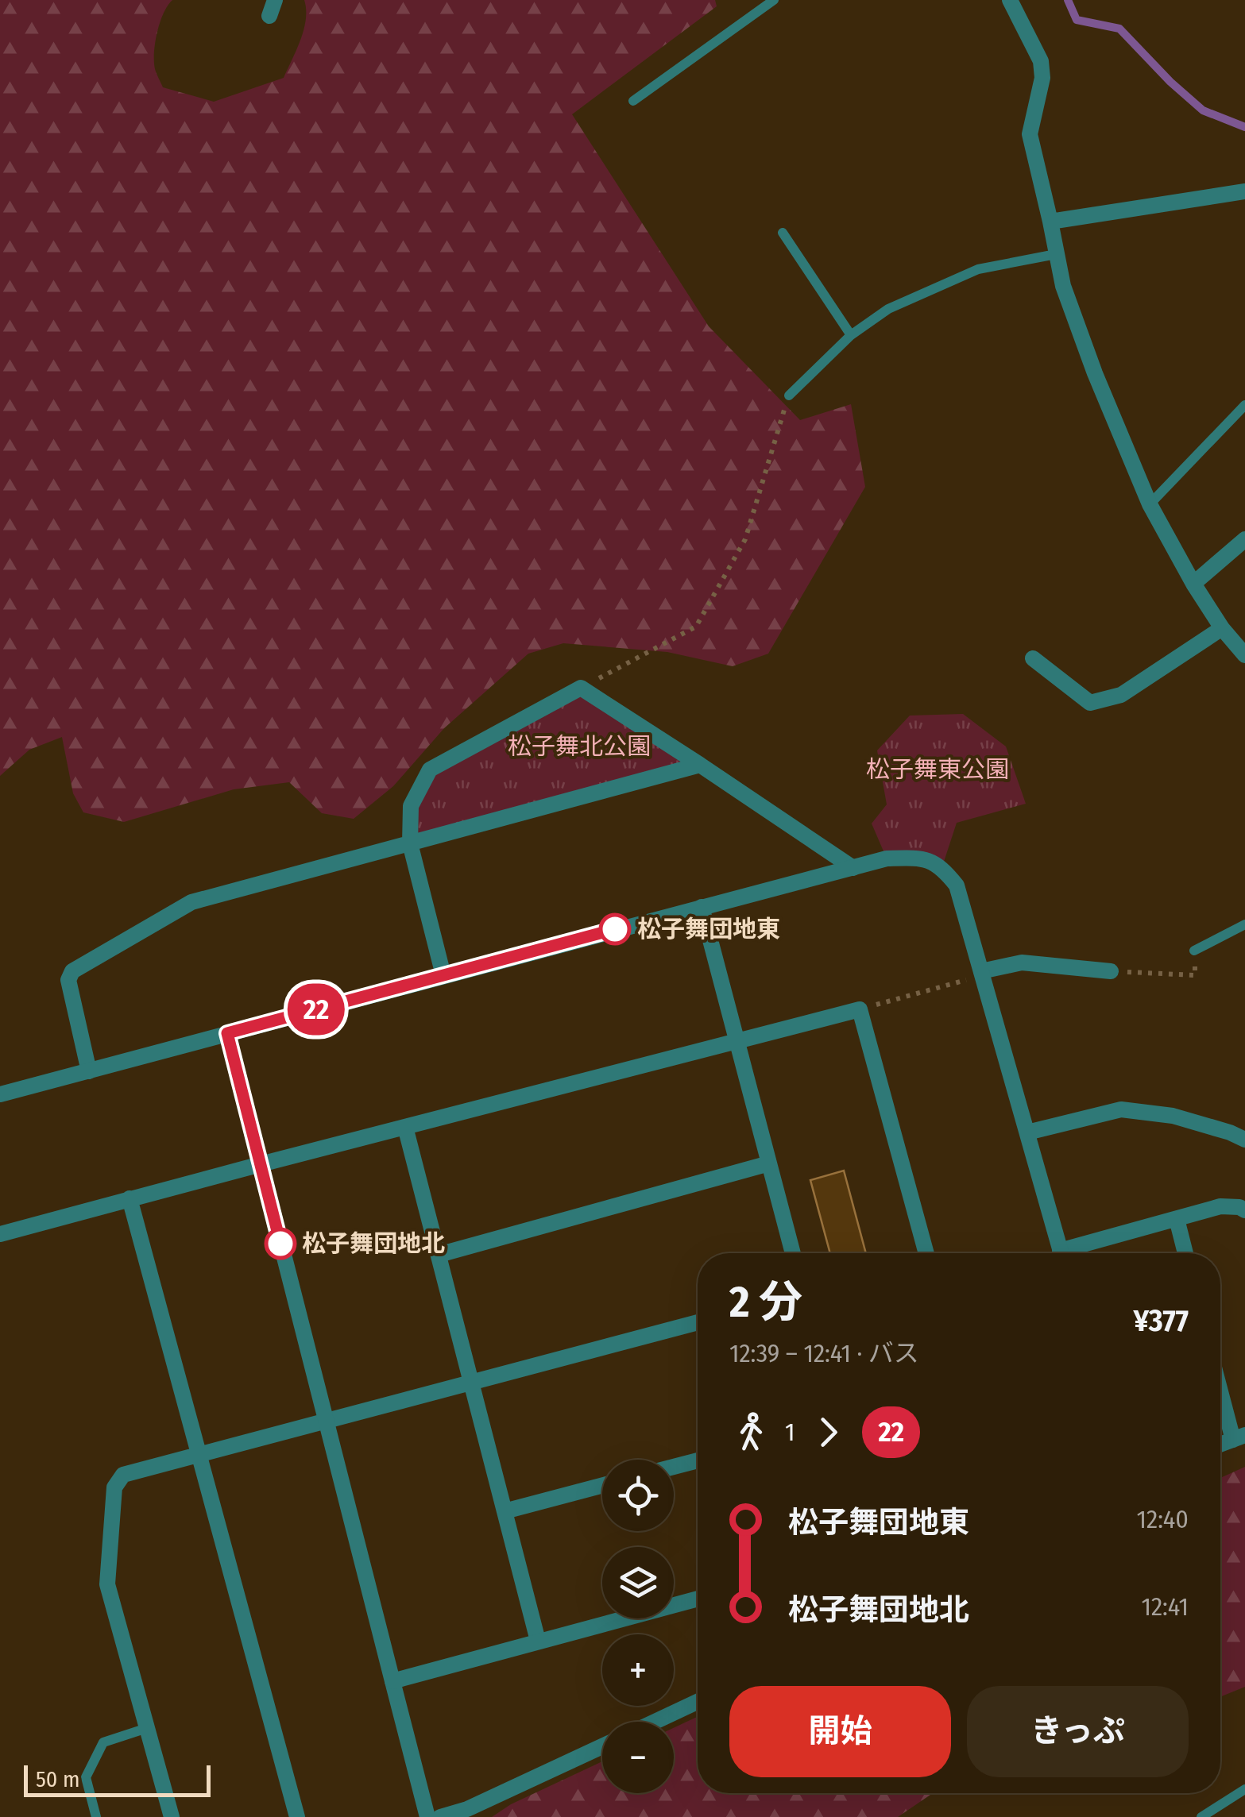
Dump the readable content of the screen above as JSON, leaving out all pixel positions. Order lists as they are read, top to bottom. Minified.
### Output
{"parks":["松子舞北公園","松子舞東公園"],"places":["松子舞団地東","松子舞団地北"],"lines":["bus line 22"],"scale_bar":"50 m","page":{"on_map":"22","heading":["2 分","12:39 – 12:41 · バス","¥377"],"legs":["1","22"],"map_buttons":["+","−"],"list":[{"name":"松子舞団地東","value":"12:40"},{"name":"松子舞団地北","value":"12:41"}],"buttons":["開始","きっぷ"],"scale":"50 m"}}
